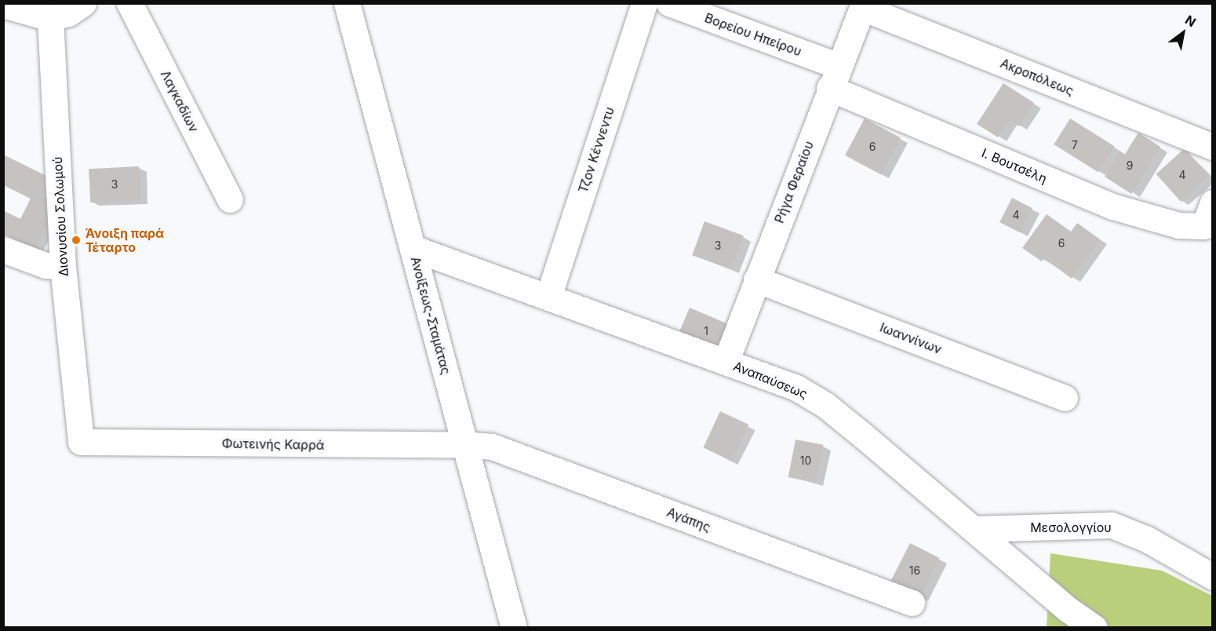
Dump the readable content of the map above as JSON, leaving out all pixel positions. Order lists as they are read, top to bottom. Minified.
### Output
{"streets":{"street":["Βορείου Ηπείρου","Ακροπόλεως","Λαγκαδίων","Τζον Κέννεντυ","Ι. Βουτσέλη","Ρήγα Φεραίου","Διονυσίου Σολωμού","Ανοίξεως-Σταμάτας","Ιωαννίνων","Αναπαύσεως","Φωτεινής Καρρά","Αγάπης","Μεσολογγίου"]},"crossings":[["Βορείου Ηπείρου","Ι. Βουτσέλη"],["Βορείου Ηπείρου","Ρήγα Φεραίου"],["Ακροπόλεως","Ρήγα Φεραίου"],["Τζον Κέννεντυ","Αναπαύσεως"],["Ι. Βουτσέλη","Ρήγα Φεραίου"],["Ρήγα Φεραίου","Ιωαννίνων"],["Ρήγα Φεραίου","Αναπαύσεως"],["Διονυσίου Σολωμού","Φωτεινής Καρρά"],["Ανοίξεως-Σταμάτας","Αναπαύσεως"],["Ανοίξεως-Σταμάτας","Φωτεινής Καρρά"],["Ανοίξεως-Σταμάτας","Αγάπης"],["Αναπαύσεως","Μεσολογγίου"],["Φωτεινής Καρρά","Αγάπης"]],"places":["Άνοιξη παρά Τέταρτο"],"house_numbers":["7","6","9","4","3","4","6","3","1","10","16"],"north":"top right"}
